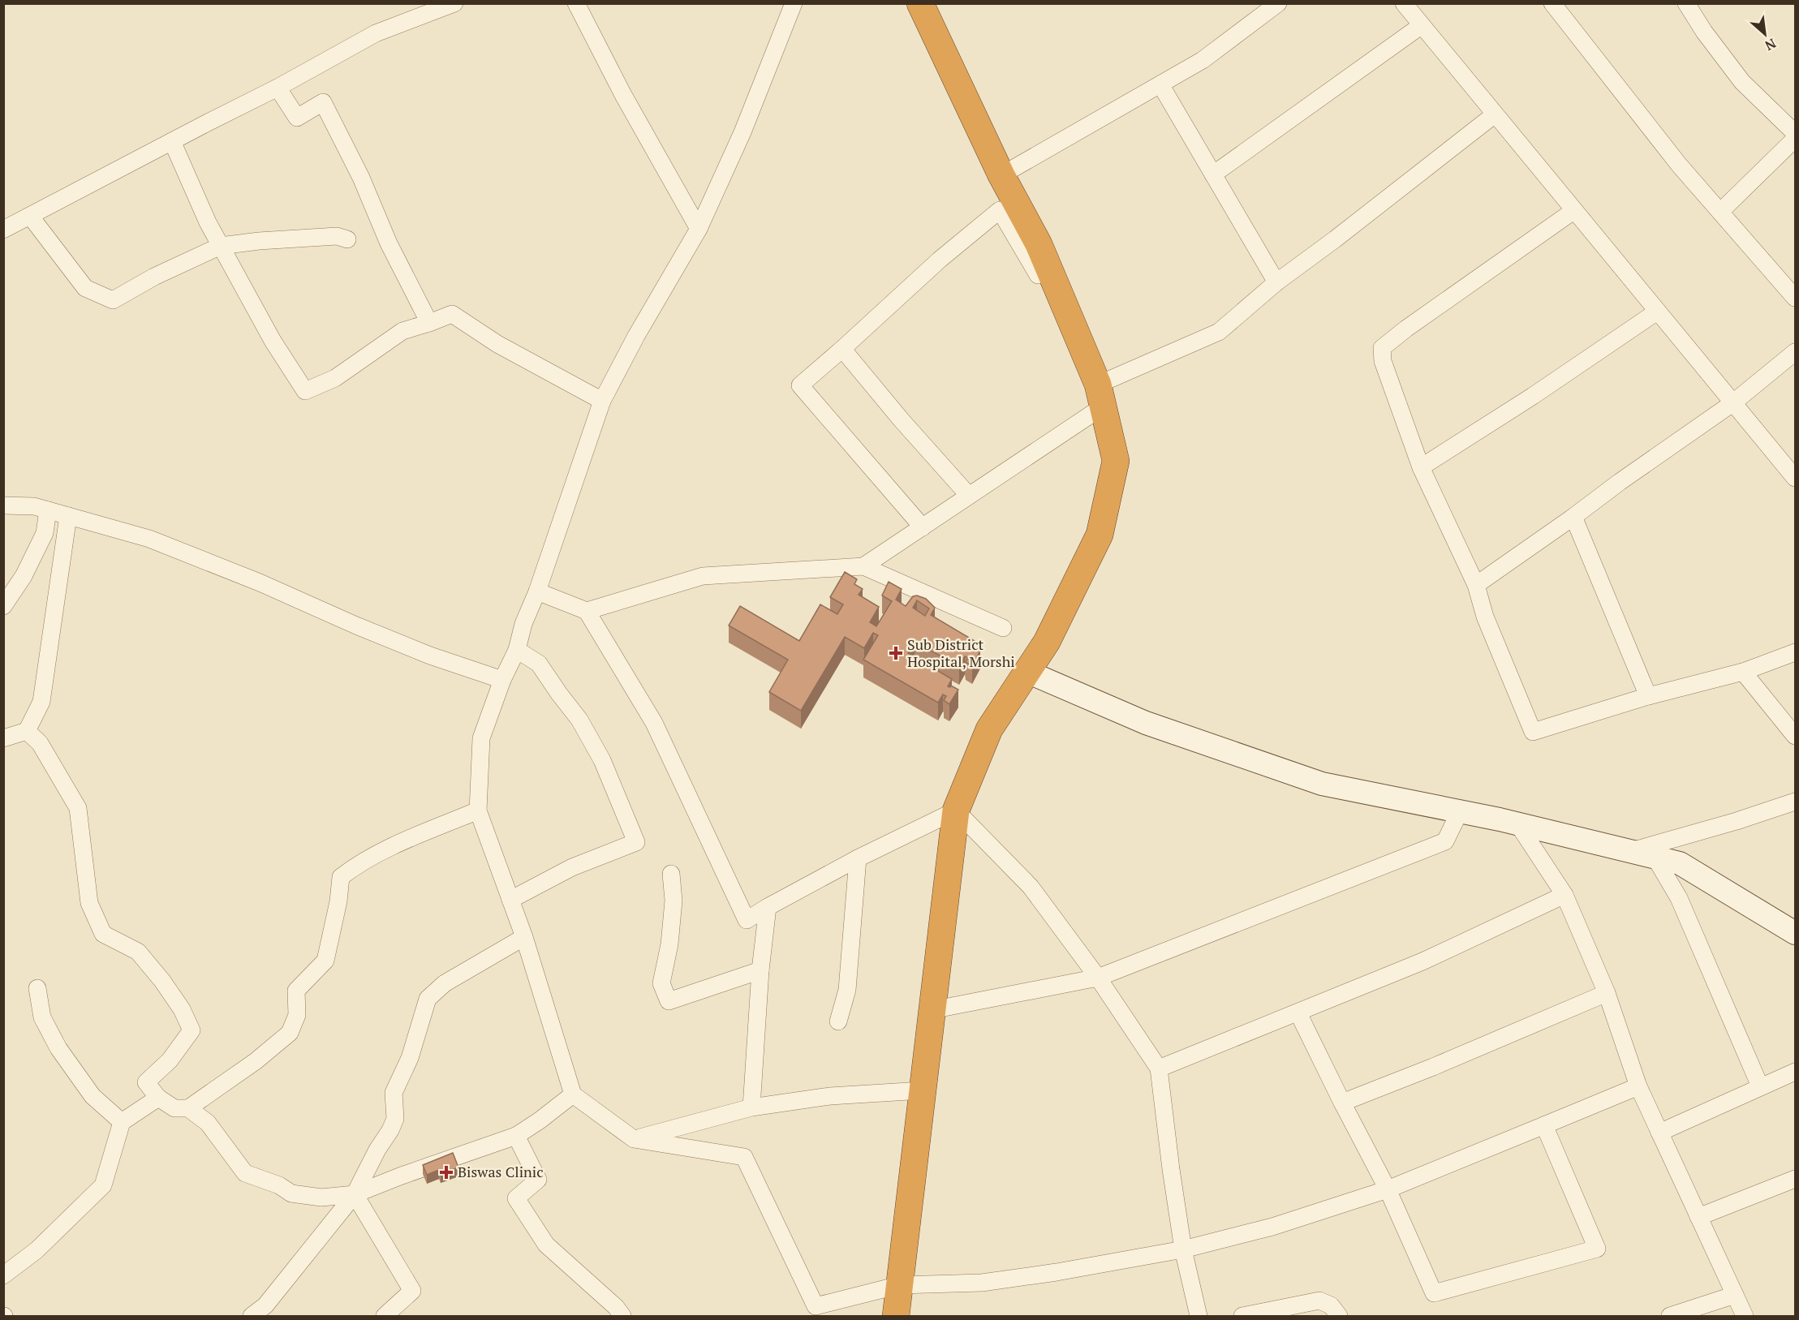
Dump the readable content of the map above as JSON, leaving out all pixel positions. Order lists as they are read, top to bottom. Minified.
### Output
{"places":{"health":["Sub District Hospital, Morshi","Biswas Clinic"]},"north":"bottom right"}
